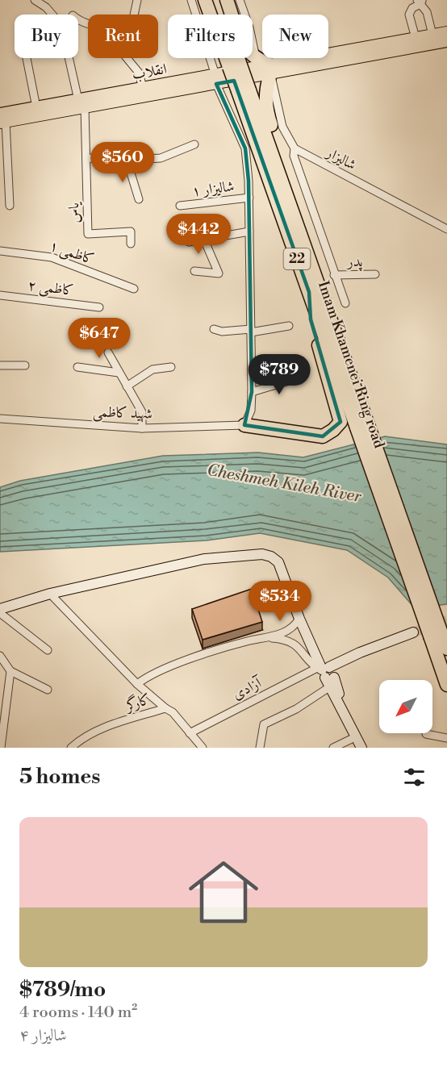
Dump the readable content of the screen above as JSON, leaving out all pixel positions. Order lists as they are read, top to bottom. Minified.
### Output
{"streets":{"highway":["22","Imam Khamenei Ring road"],"main road":["انقلاب"],"street":["شالیزار","شالیزار ۱","یاس","کاظمی ۱","پدر","کاظمی ۲","شهید کاظمی","آزادی","کارگر"]},"crossings":[["انقلاب","یاس"],["آزادی","کارگر"]],"water":["Cheshmeh Kileh River"],"north":"bottom left","page":{"chip":["Buy","Rent","Filters","New"],"price":["$560","$442","$647","$789","$534"],"heading":"5 homes","list":[{"name":"$789/mo","note":"4 rooms · 140 m² · شالیزار ۴"}]}}
